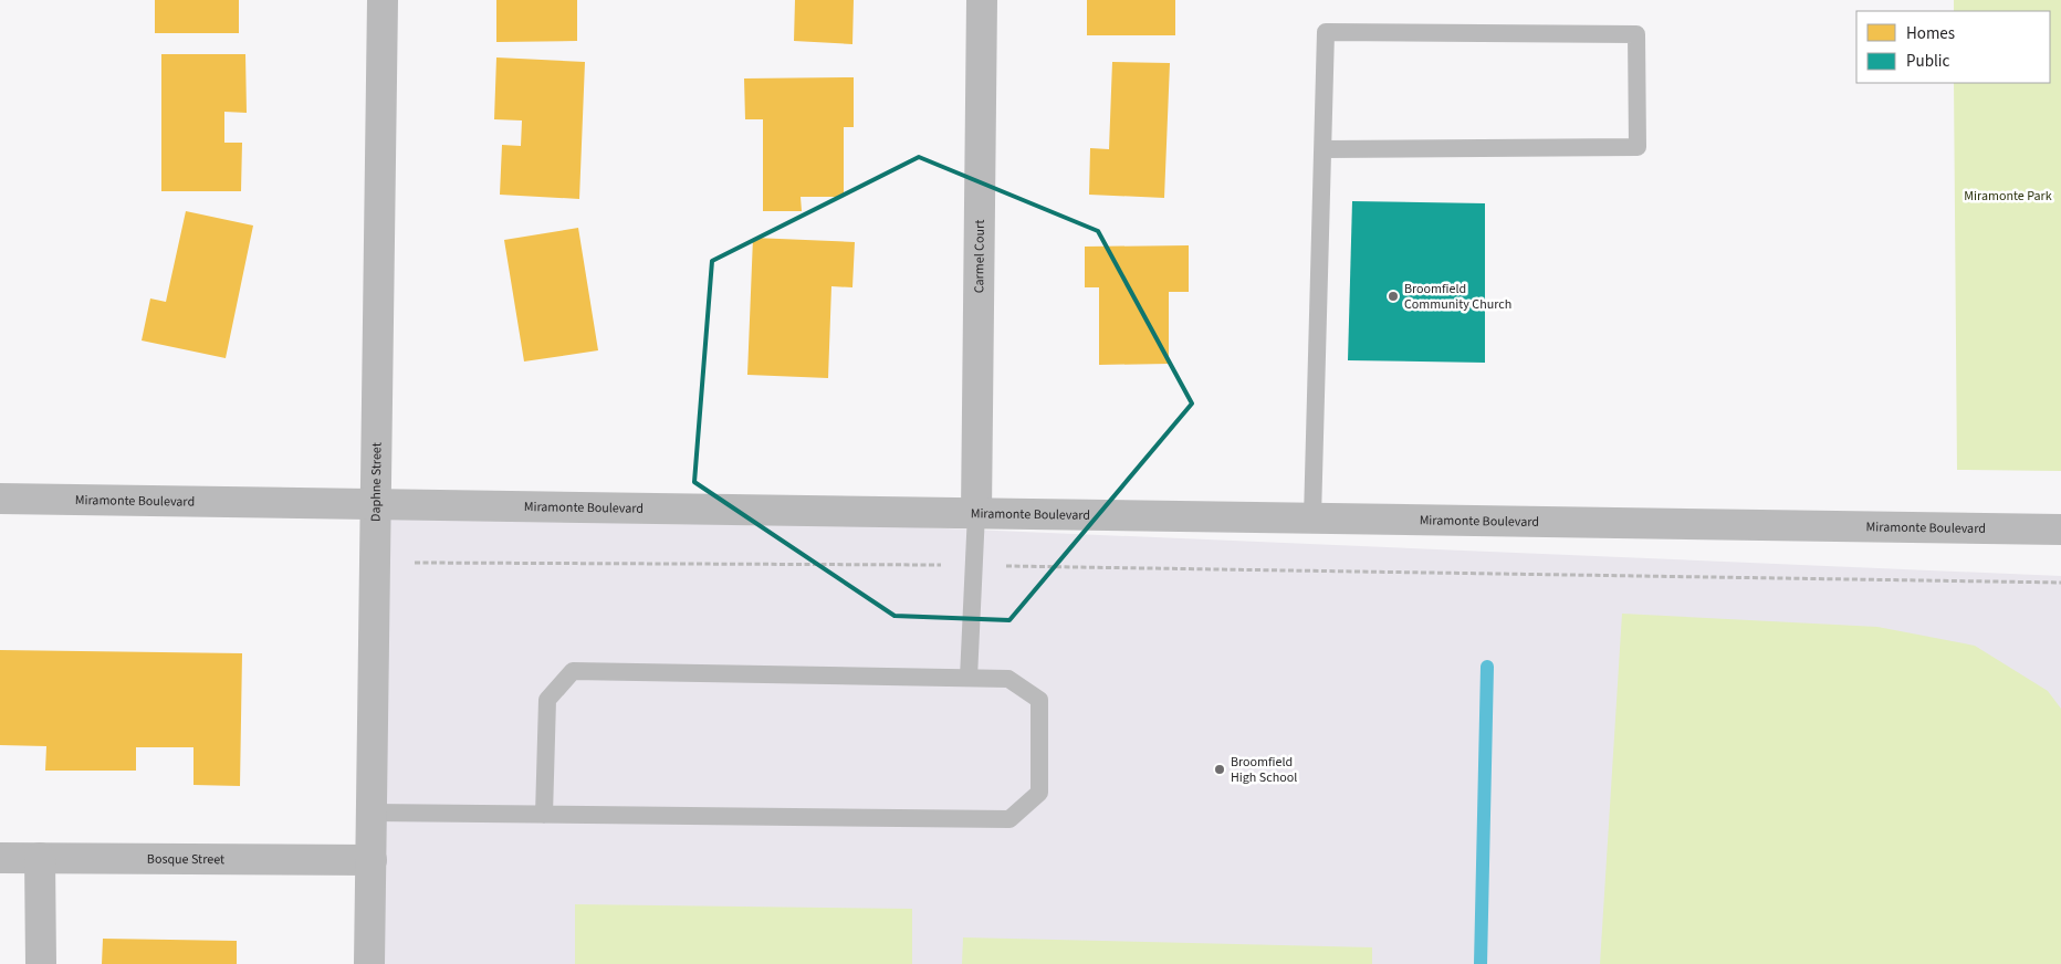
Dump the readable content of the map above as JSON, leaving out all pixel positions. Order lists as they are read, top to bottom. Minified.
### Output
{"streets":{"street":["Carmel Court","Daphne Street","Miramonte Boulevard","Bosque Street"]},"crossings":[["Carmel Court","Miramonte Boulevard"],["Daphne Street","Miramonte Boulevard"],["Daphne Street","Bosque Street"]],"parks":["Miramonte Park"],"places":["Broomfield Community Church","Broomfield High School"],"legend":["Homes","Public"]}
